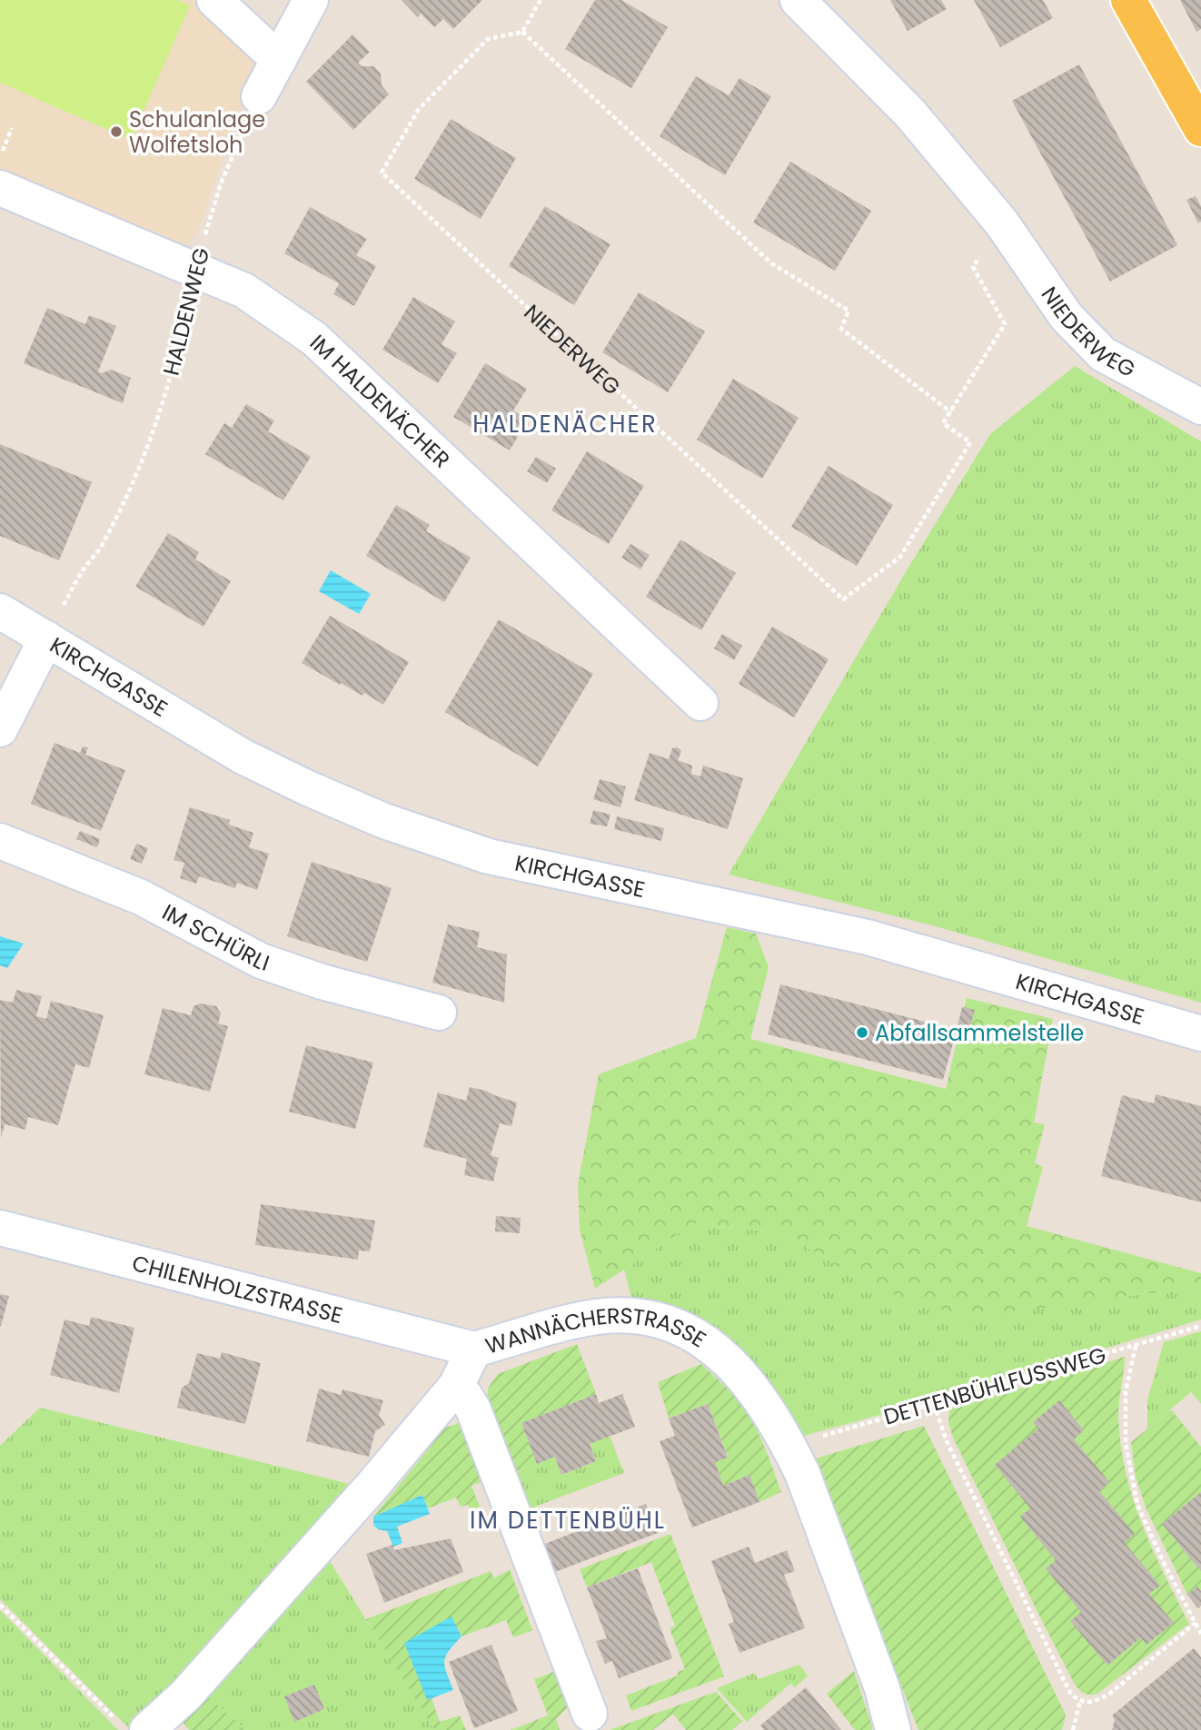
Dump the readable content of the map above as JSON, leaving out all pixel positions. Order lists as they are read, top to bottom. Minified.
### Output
{"streets":{"street":["NIEDERWEG","IM HALDENÄCHER","KIRCHGASSE","IM SCHÜRLI","CHILENHOLZSTRASSE","WANNÄCHERSTRASSE"],"path":["HALDENWEG","DETTENBÜHLFUSSWEG"]},"crossings":[["HALDENWEG","IM HALDENÄCHER"],["HALDENWEG","KIRCHGASSE"],["CHILENHOLZSTRASSE","WANNÄCHERSTRASSE"],["WANNÄCHERSTRASSE","DETTENBÜHLFUSSWEG"]],"districts":["HALDENÄCHER","IM DETTENBÜHL"],"places":["Schulanlage Wolfetsloh","Abfallsammelstelle"]}
